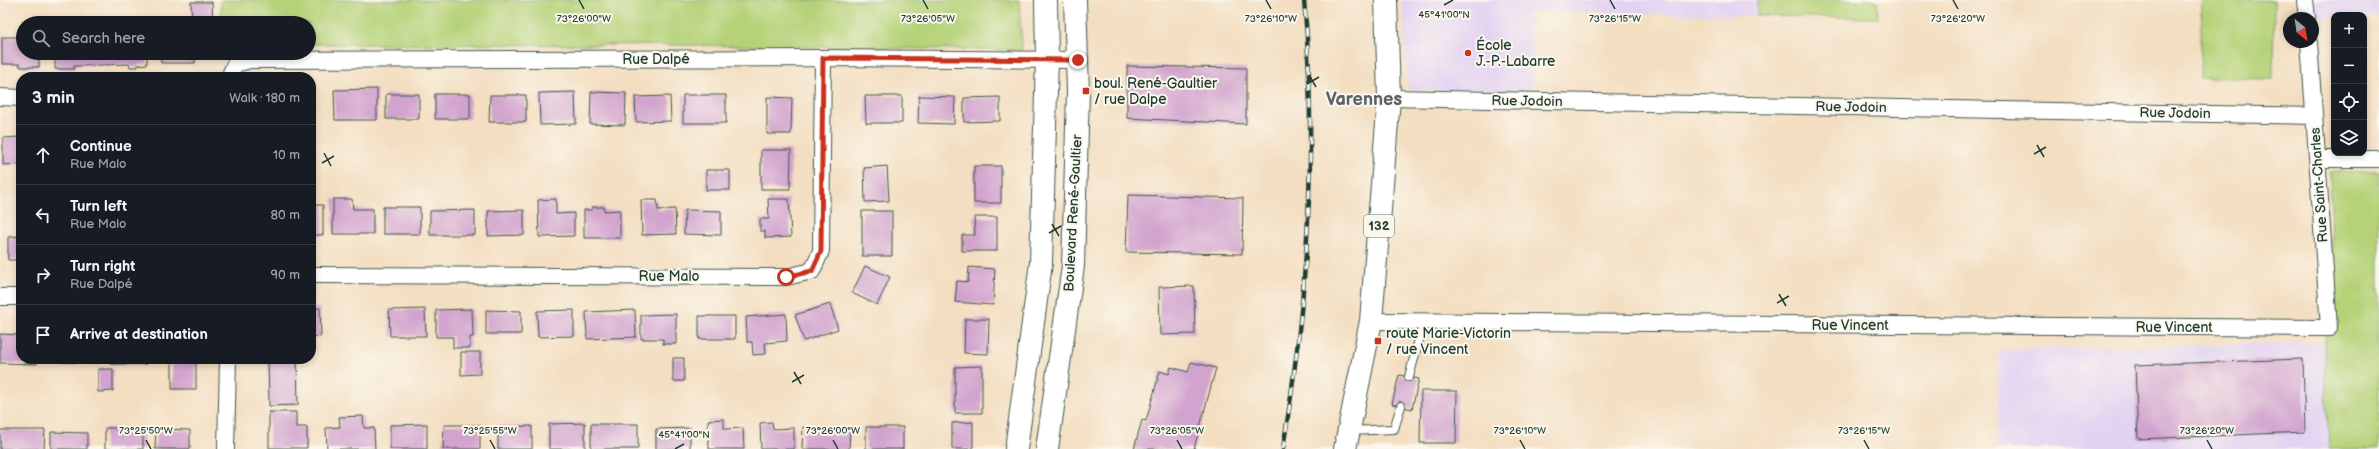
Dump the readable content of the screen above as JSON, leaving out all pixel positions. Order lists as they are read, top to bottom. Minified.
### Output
{"streets":{"street":["Rue Dalpé","Rue Jodoin","Rue Saint-Charles","Boulevard René-Gaultier","132","Rue Malo","Rue Vincent"]},"crossings":[["Rue Dalpé","Boulevard René-Gaultier"],["Rue Dalpé","Rue Malo"],["Rue Jodoin","Rue Saint-Charles"],["Rue Jodoin","132"],["Rue Saint-Charles","Rue Vincent"],["132","Rue Vincent"]],"districts":["Varennes"],"places":{"other":["École J.-P.-Labarre"],"transit":["boul. René-Gaultier / rue Dalpe","route Marie-Victorin / rue Vincent"]},"north":"bottom right","page":{"map_buttons":["+","−"],"search":"Search here","heading":["3 min","Walk · 180 m"],"list":[["Continue","Rue Malo","10 m"],["Turn left","Rue Malo","80 m"],["Turn right","Rue Dalpé","90 m"],"Arrive at destination"]},"coordinates":["45°41'00\"N","73°26'00\"W","73°26'05\"W","73°26'10\"W","73°26'15\"W","73°26'20\"W","73°25'50\"W","73°25'55\"W"]}
